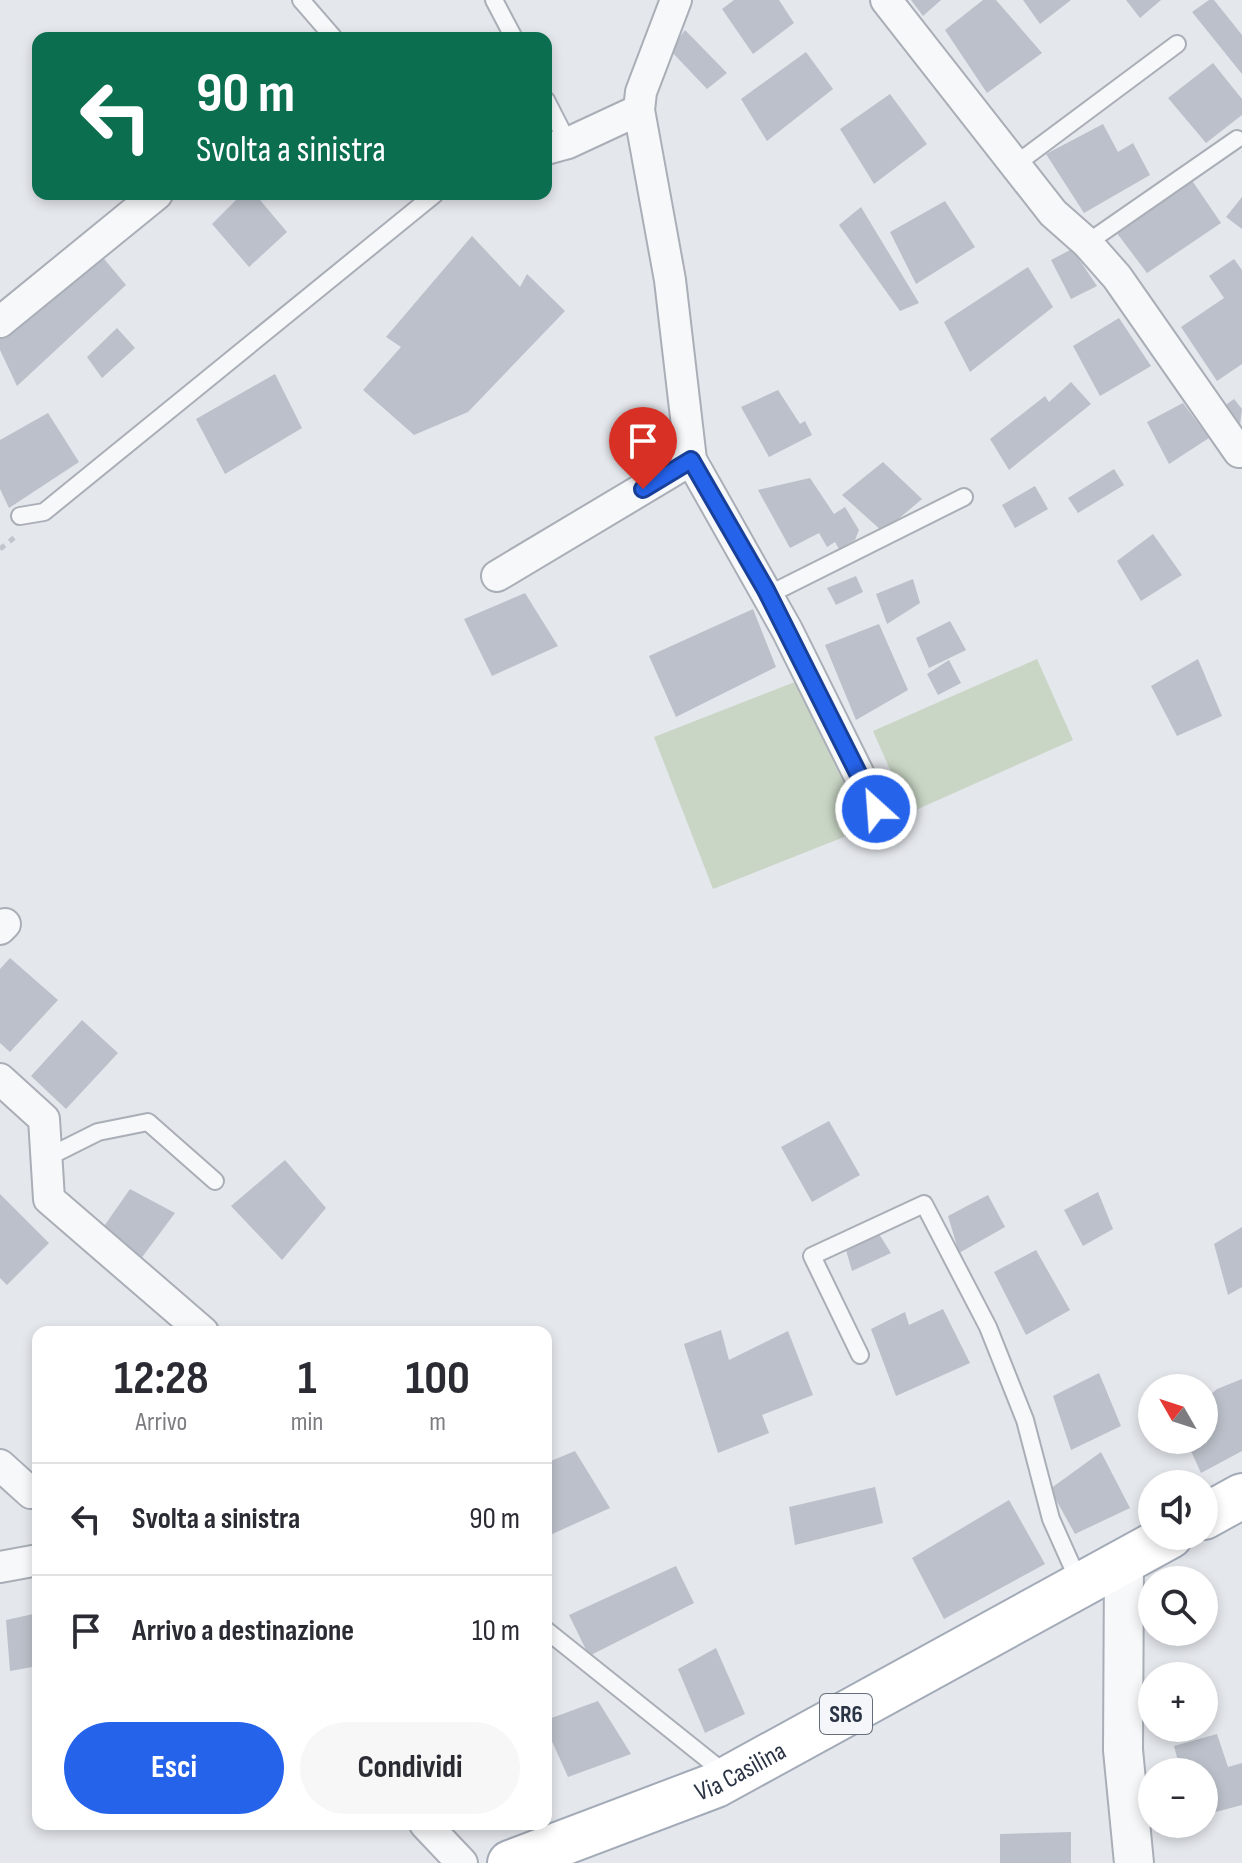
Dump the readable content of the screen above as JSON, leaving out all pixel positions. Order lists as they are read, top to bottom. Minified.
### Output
{"streets":{"main road":["SR6","Via Casilina"]},"north":"top left","page":{"turn":["90 m","Svolta a sinistra"],"eta":["12:28","Arrivo","1","min","100","m"],"map_buttons":["+","−"],"list":[{"name":"Svolta a sinistra","value":"90 m"},{"name":"Arrivo a destinazione","value":"10 m"}],"buttons":["Esci","Condividi"]}}
